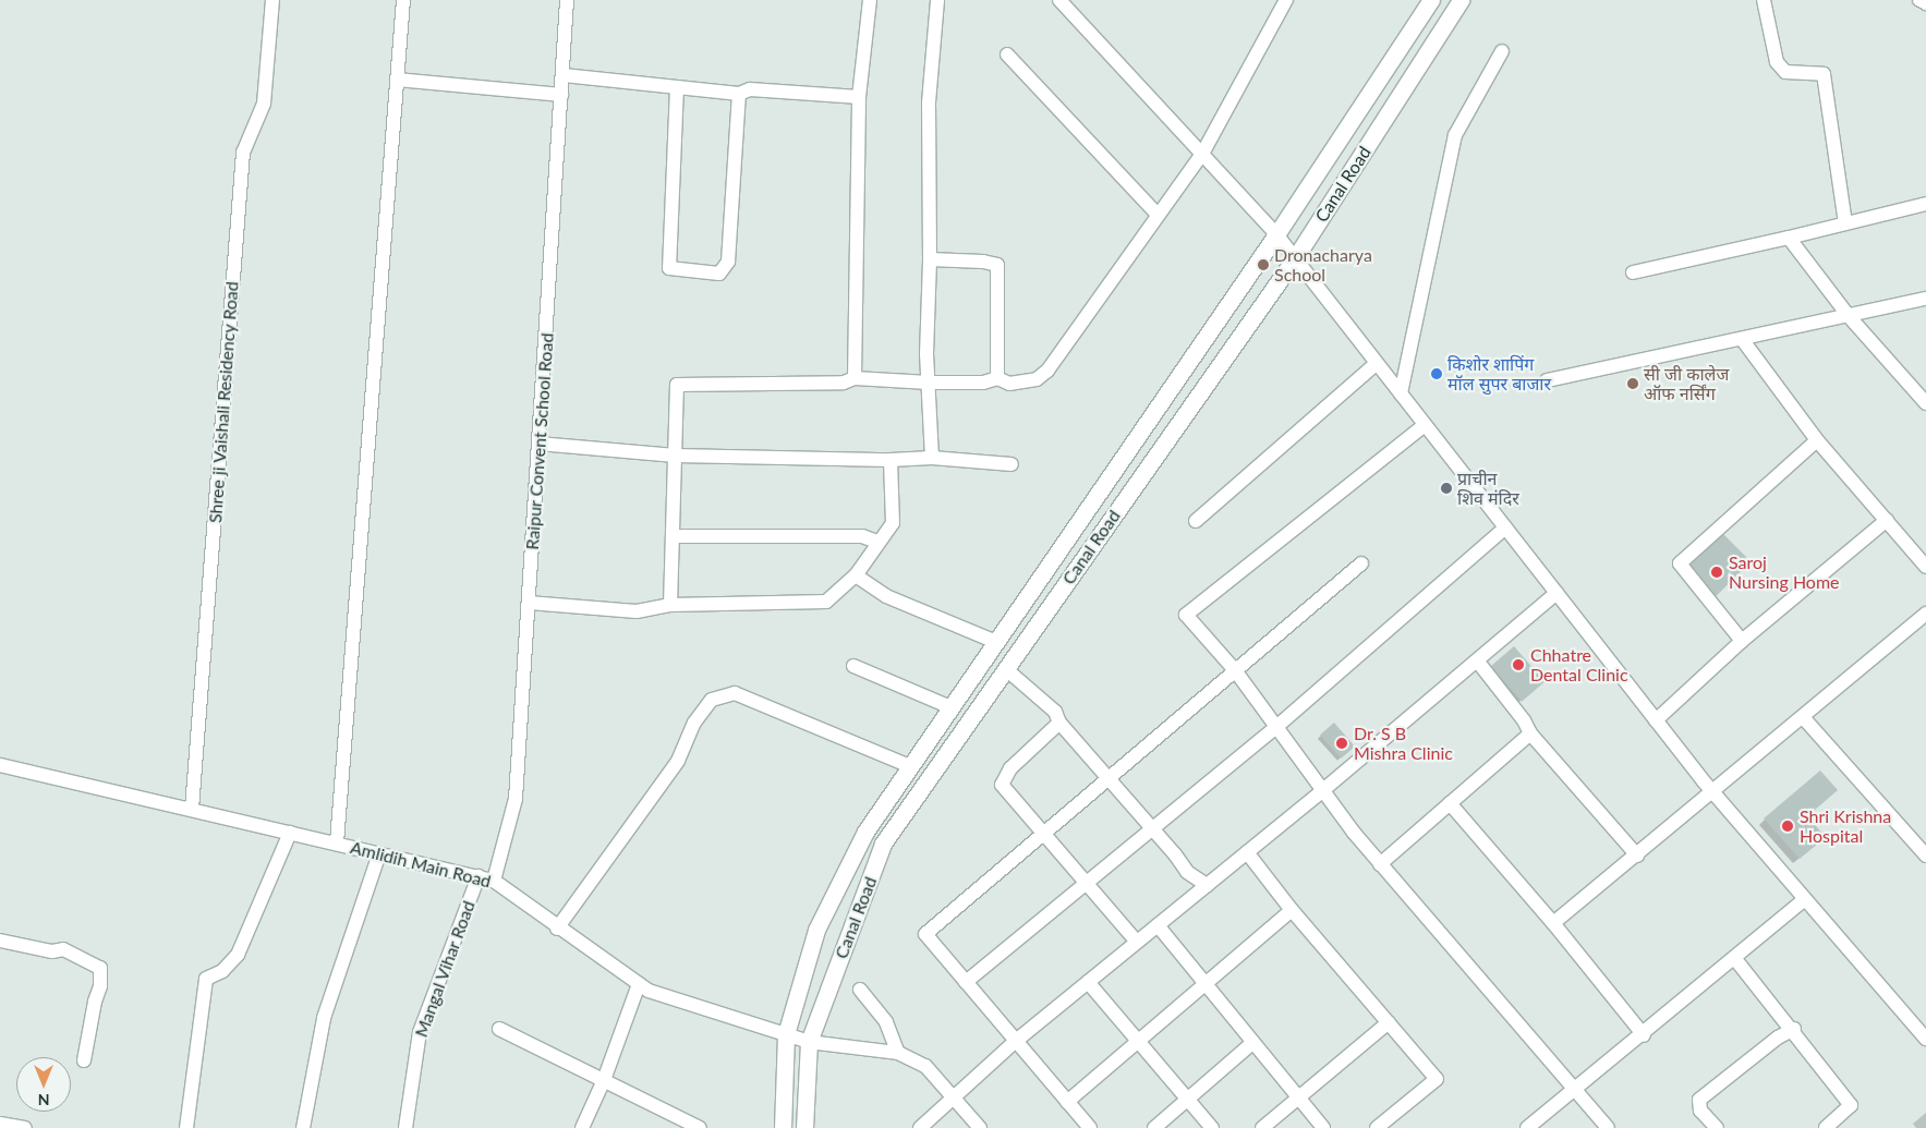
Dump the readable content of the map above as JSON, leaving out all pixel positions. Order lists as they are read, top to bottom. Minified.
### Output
{"streets":{"main road":["Canal Road"],"street":["Shree ji Vaishali Residency Road","Raipur Convent School Road","Amlidih Main Road","Mangal Vihar Road"]},"crossings":[["Canal Road","Amlidih Main Road"],["Shree ji Vaishali Residency Road","Amlidih Main Road"],["Raipur Convent School Road","Amlidih Main Road"],["Amlidih Main Road","Mangal Vihar Road"]],"places":["Dronacharya School","किशोर शापिंग मॉल सुपर बाजार","सी जी कालेज ऑफ नर्सिंग","प्राचीन शिव मंदिर","Saroj Nursing Home","Chhatre Dental Clinic","Dr. S B Mishra Clinic","Shri Krishna Hospital"],"north":"bottom"}
